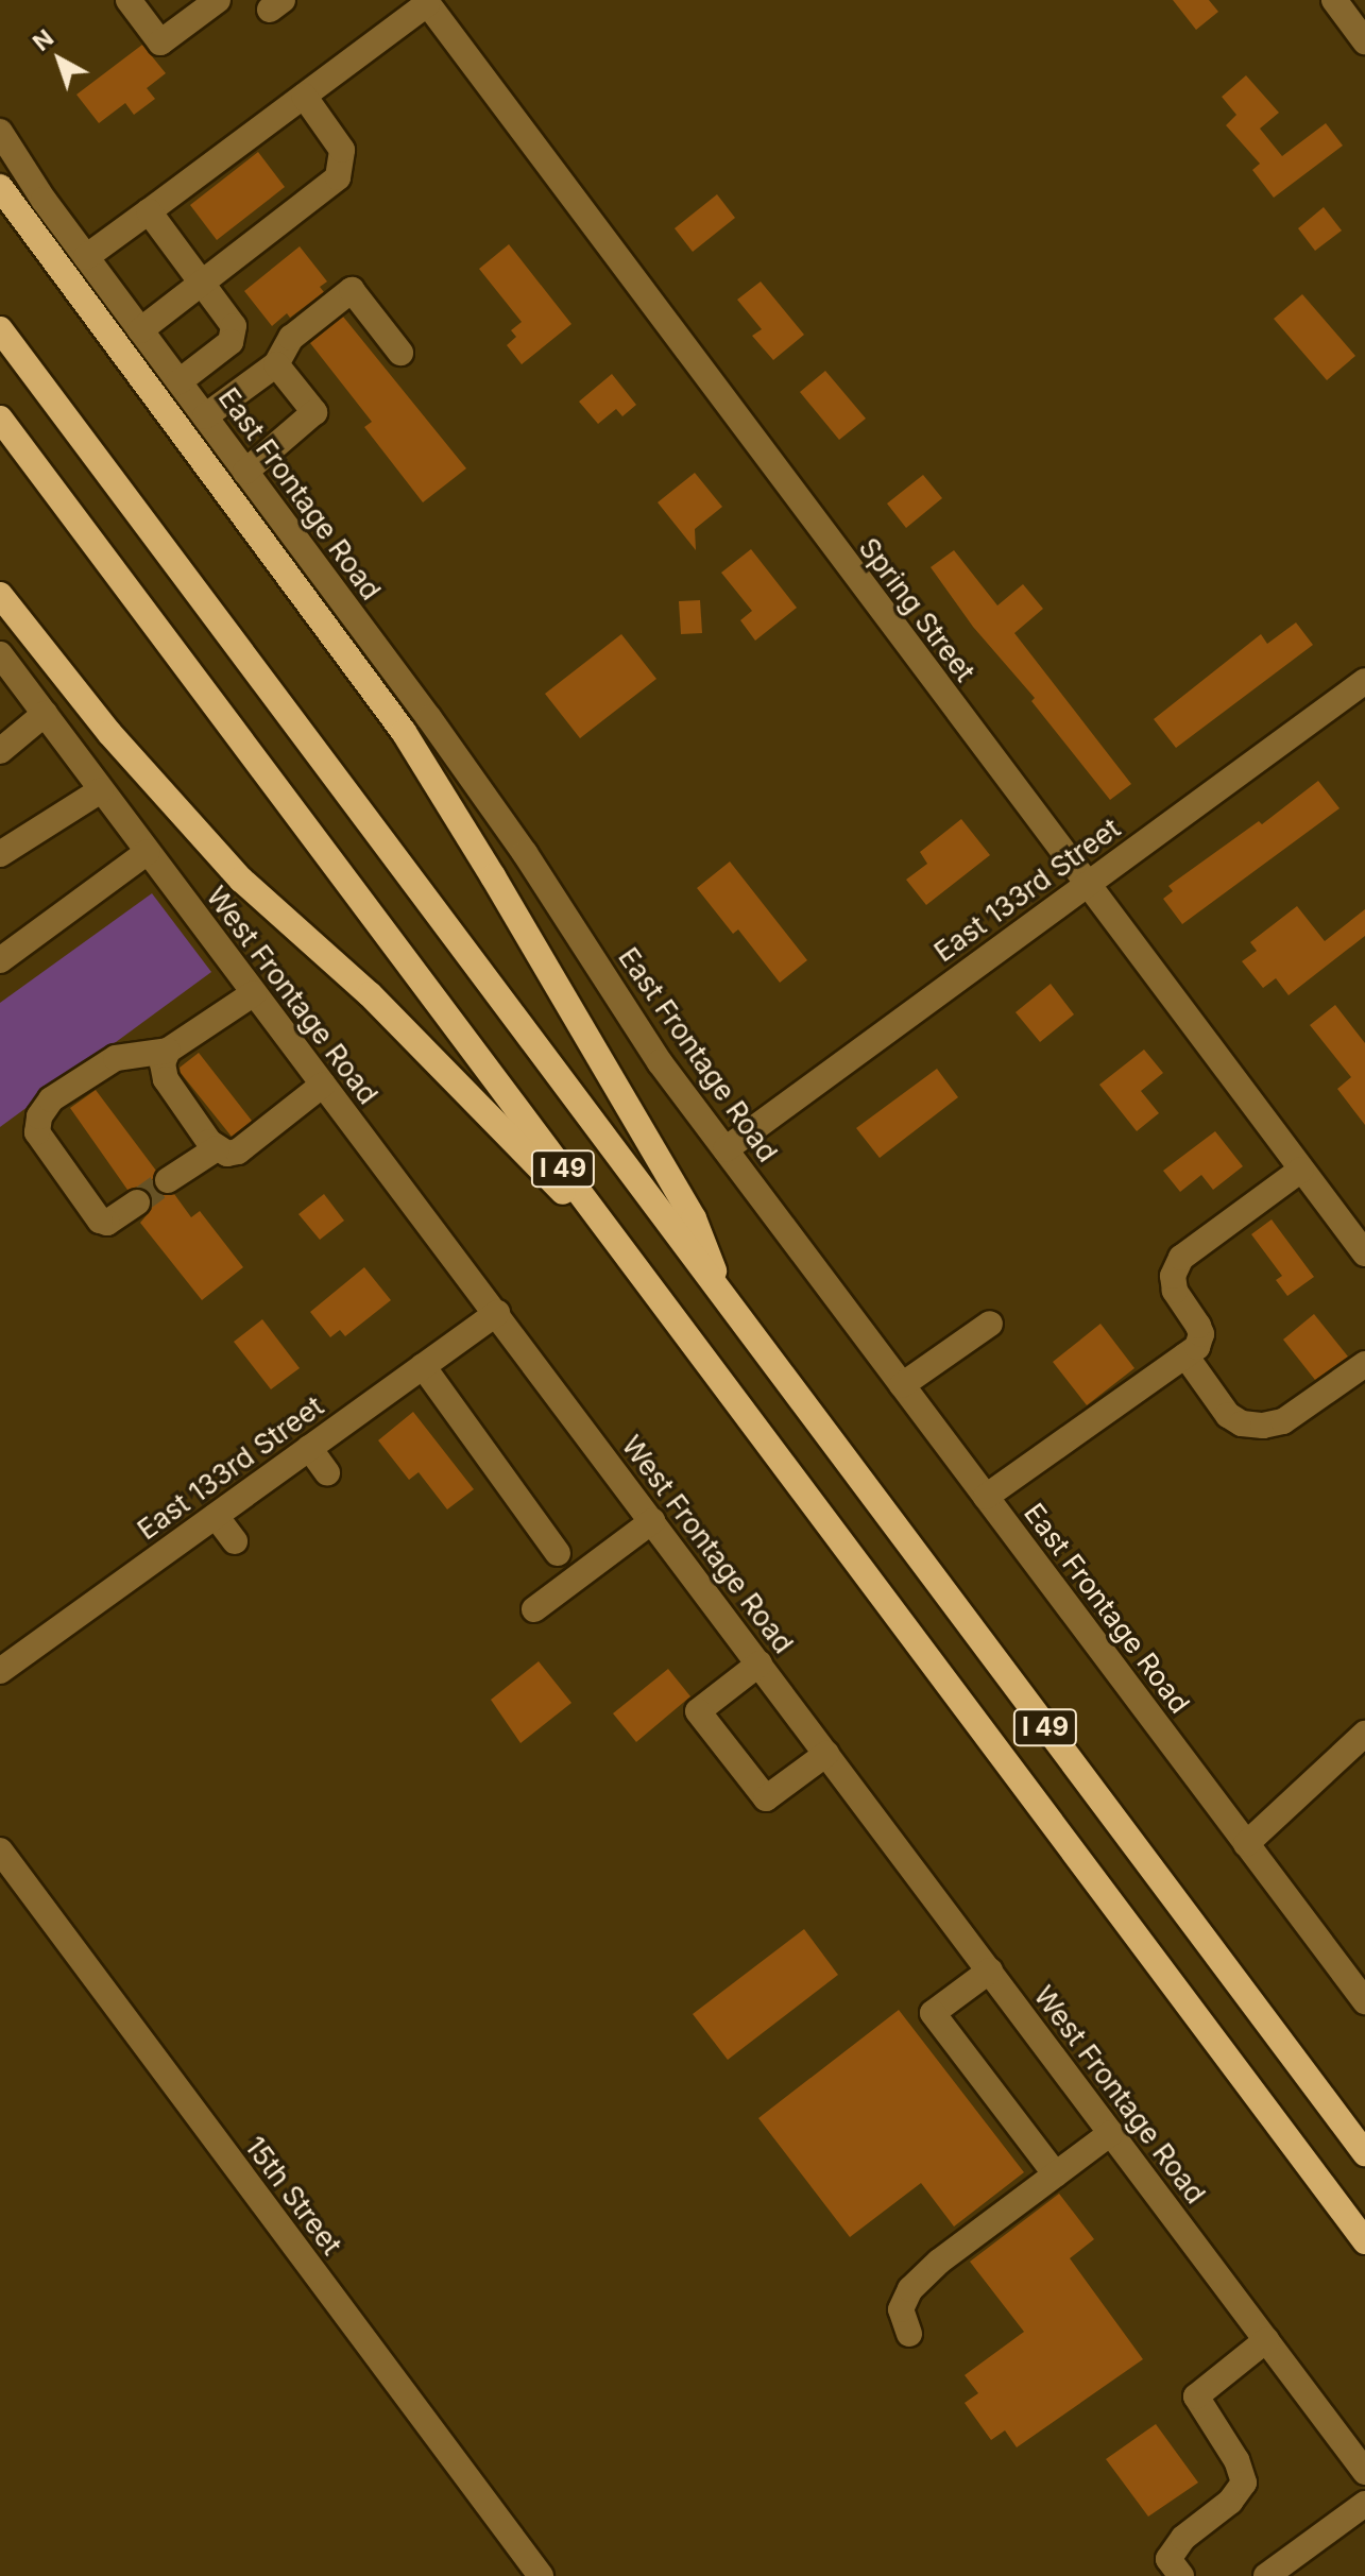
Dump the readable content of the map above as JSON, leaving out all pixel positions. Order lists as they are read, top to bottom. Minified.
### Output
{"streets":{"highway":["I 49"],"street":["East Frontage Road","Spring Street","East 133rd Street","West Frontage Road","15th Street"]},"crossings":[["East Frontage Road","East 133rd Street"],["Spring Street","East 133rd Street"],["East 133rd Street","West Frontage Road"]],"north":"top left"}
